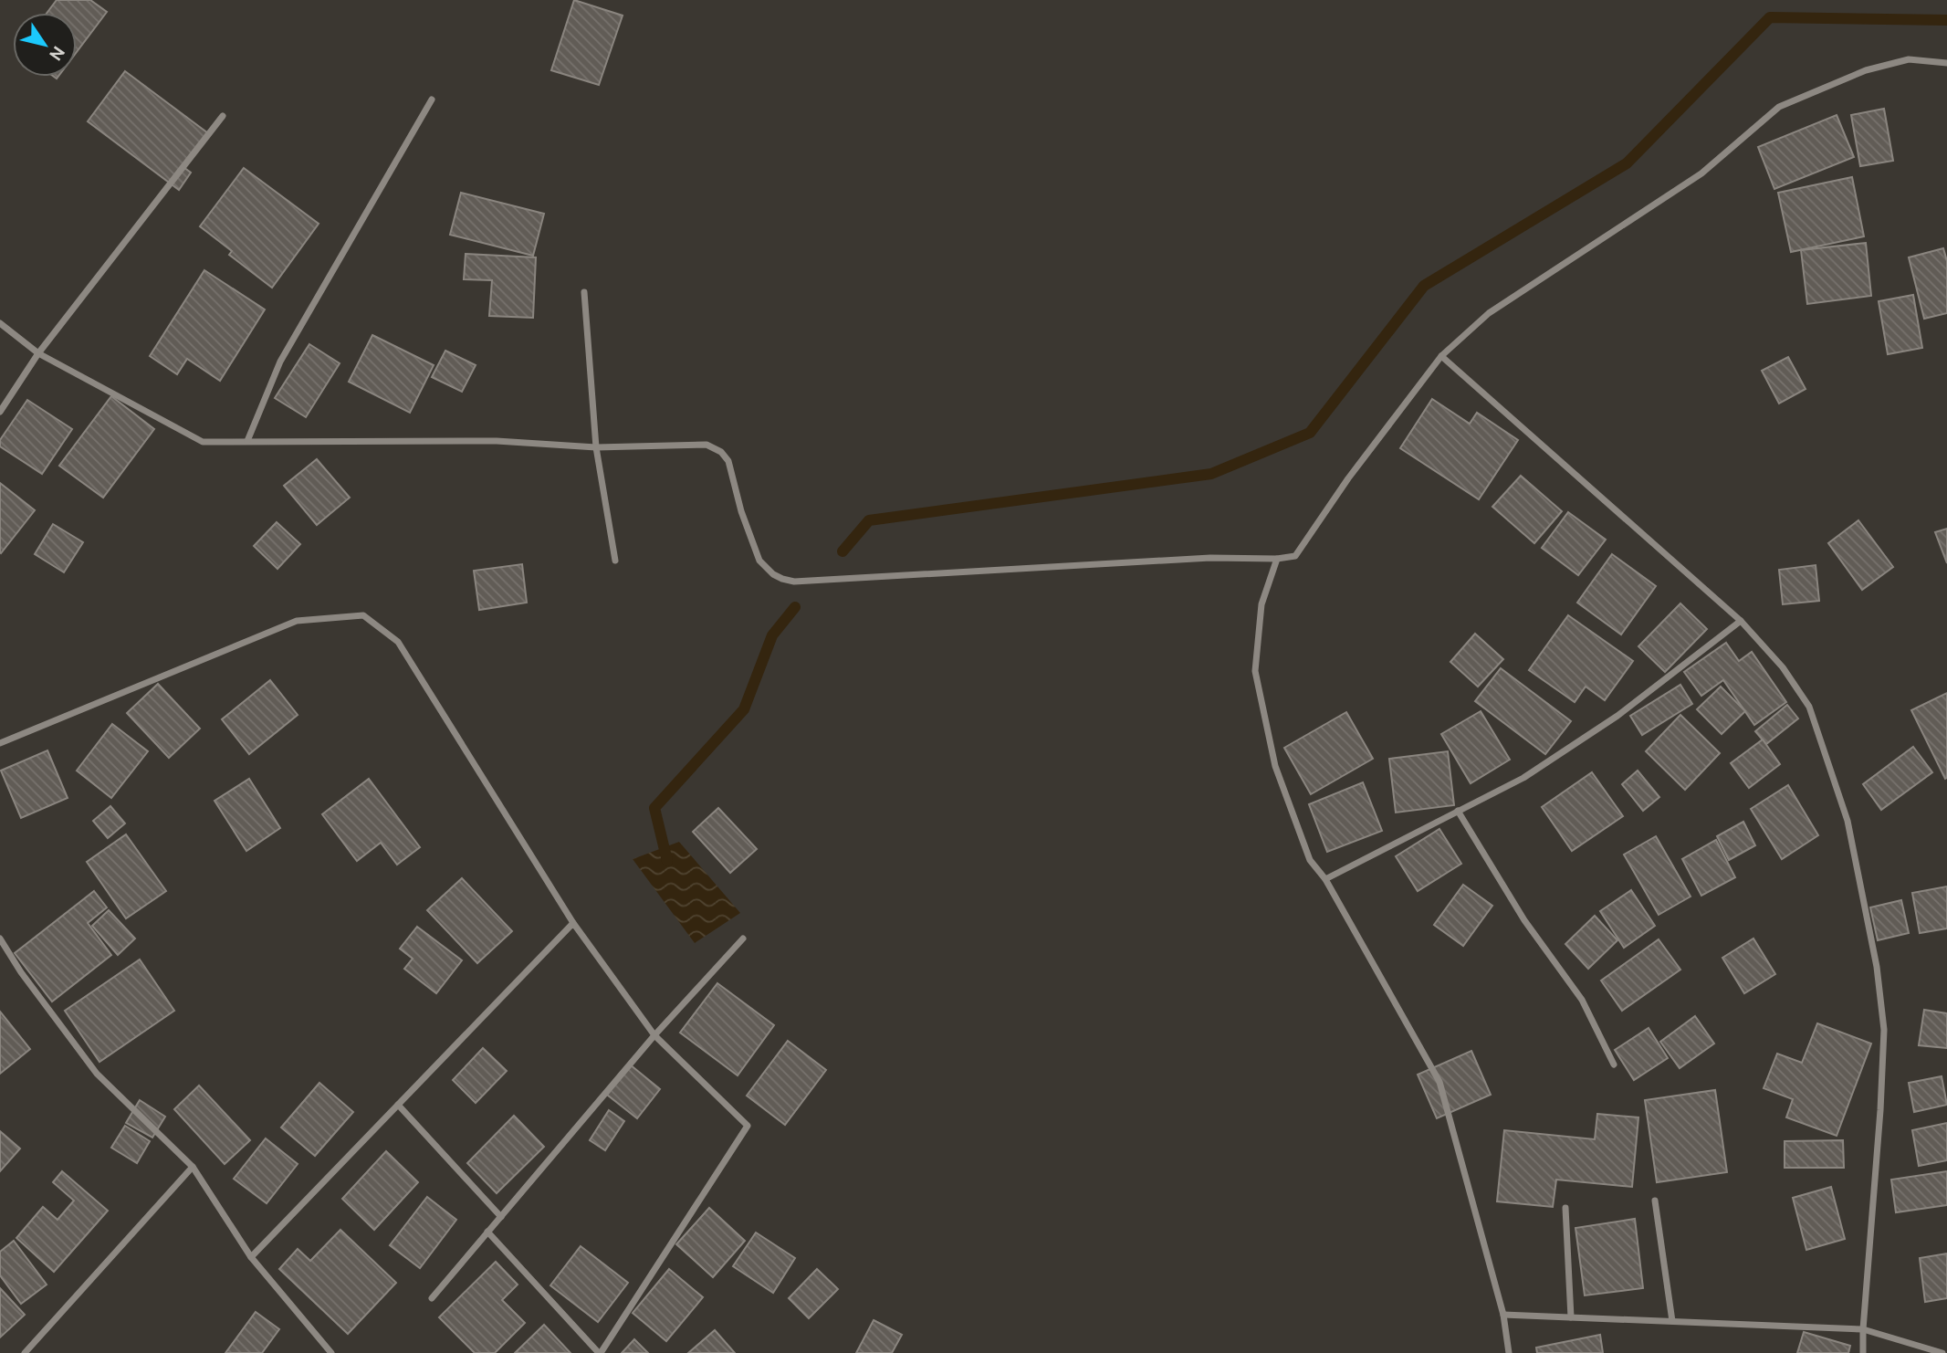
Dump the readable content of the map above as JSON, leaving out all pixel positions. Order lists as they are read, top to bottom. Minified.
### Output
{"north":"bottom right"}
